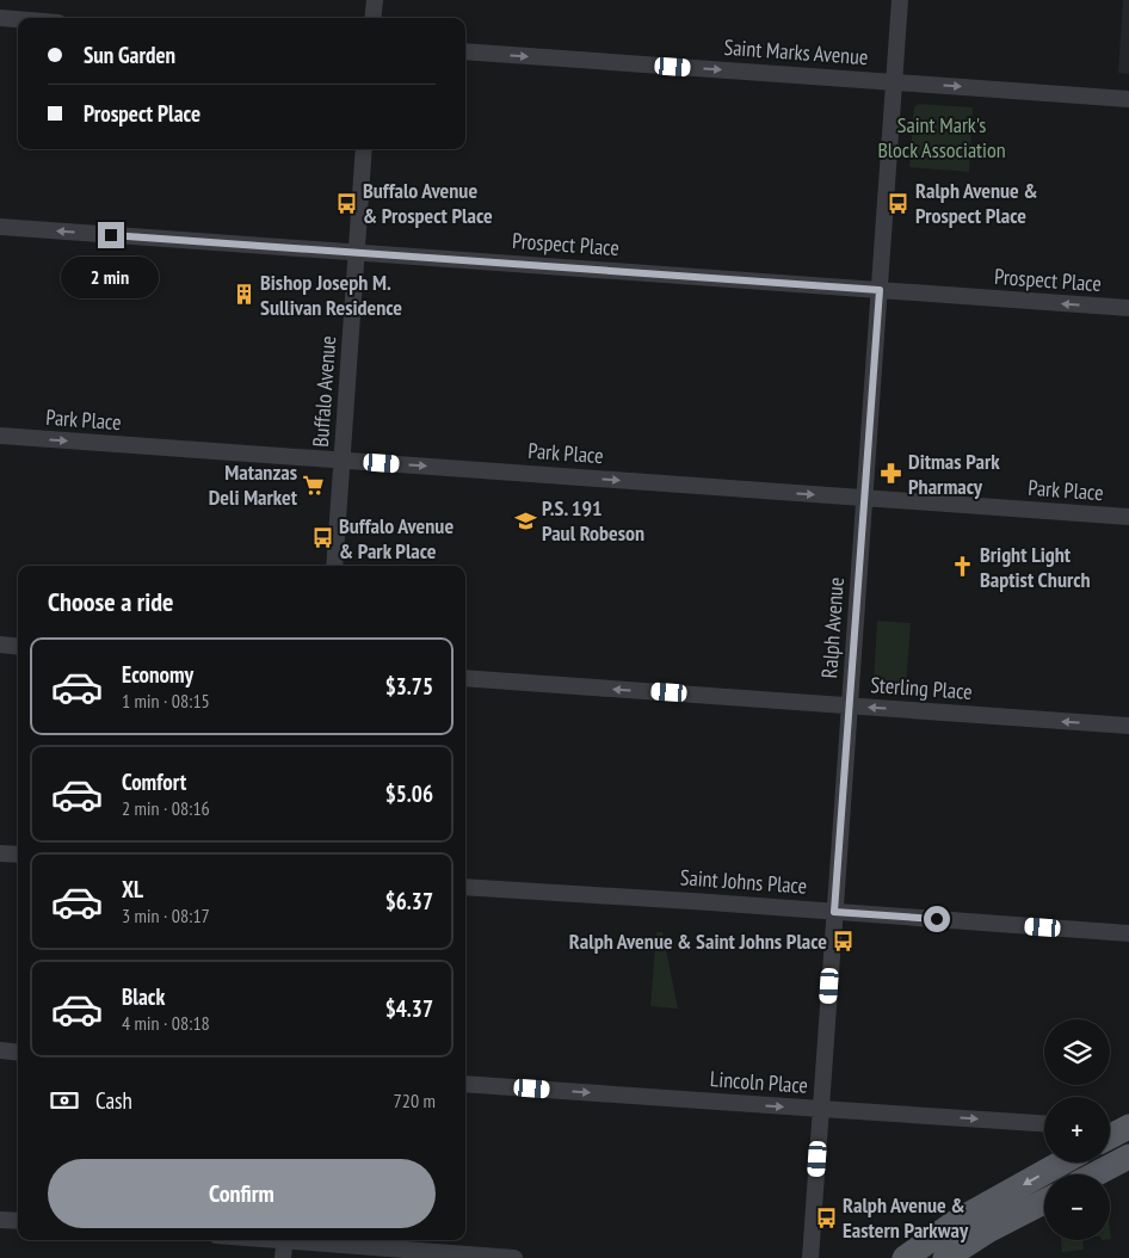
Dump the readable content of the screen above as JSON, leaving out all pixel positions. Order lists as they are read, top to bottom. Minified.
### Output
{"streets":{"street":["Saint Marks Avenue","Prospect Place","Buffalo Avenue","Park Place","Ralph Avenue","Sterling Place","Saint Johns Place","Lincoln Place"]},"crossings":[["Saint Marks Avenue","Ralph Avenue"],["Prospect Place","Buffalo Avenue"],["Prospect Place","Ralph Avenue"],["Buffalo Avenue","Park Place"],["Park Place","Ralph Avenue"],["Ralph Avenue","Sterling Place"],["Ralph Avenue","Saint Johns Place"],["Ralph Avenue","Lincoln Place"]],"one_way":["Saint Marks Avenue","Prospect Place","Park Place","Sterling Place","Lincoln Place"],"parks":["Saint Mark's Block Association"],"places":{"bus stop":["Buffalo Avenue & Prospect Place","Ralph Avenue & Prospect Place","Buffalo Avenue & Park Place","Ralph Avenue & Saint Johns Place","Ralph Avenue & Eastern Parkway"],"building":["Bishop Joseph M. Sullivan Residence"],"pharmacy":["Ditmas Park Pharmacy"],"supermarket":["Matanzas Deli Market"],"school or university":["P.S. 191 Paul Robeson"],"church":["Bright Light Baptist Church"]},"page":{"banner":["Sun Garden","Prospect Place"],"bubble":"2 min","heading":"Choose a ride","list":[{"name":"Economy","note":"1 min · 08:15","value":"$3.75"},{"name":"Comfort","note":"2 min · 08:16","value":"$5.06"},{"name":"XL","note":"3 min · 08:17","value":"$6.37"},{"name":"Black","note":"4 min · 08:18","value":"$4.37"}],"map_buttons":["+","−"],"pay":["Cash","720 m"],"buttons":"Confirm"}}
